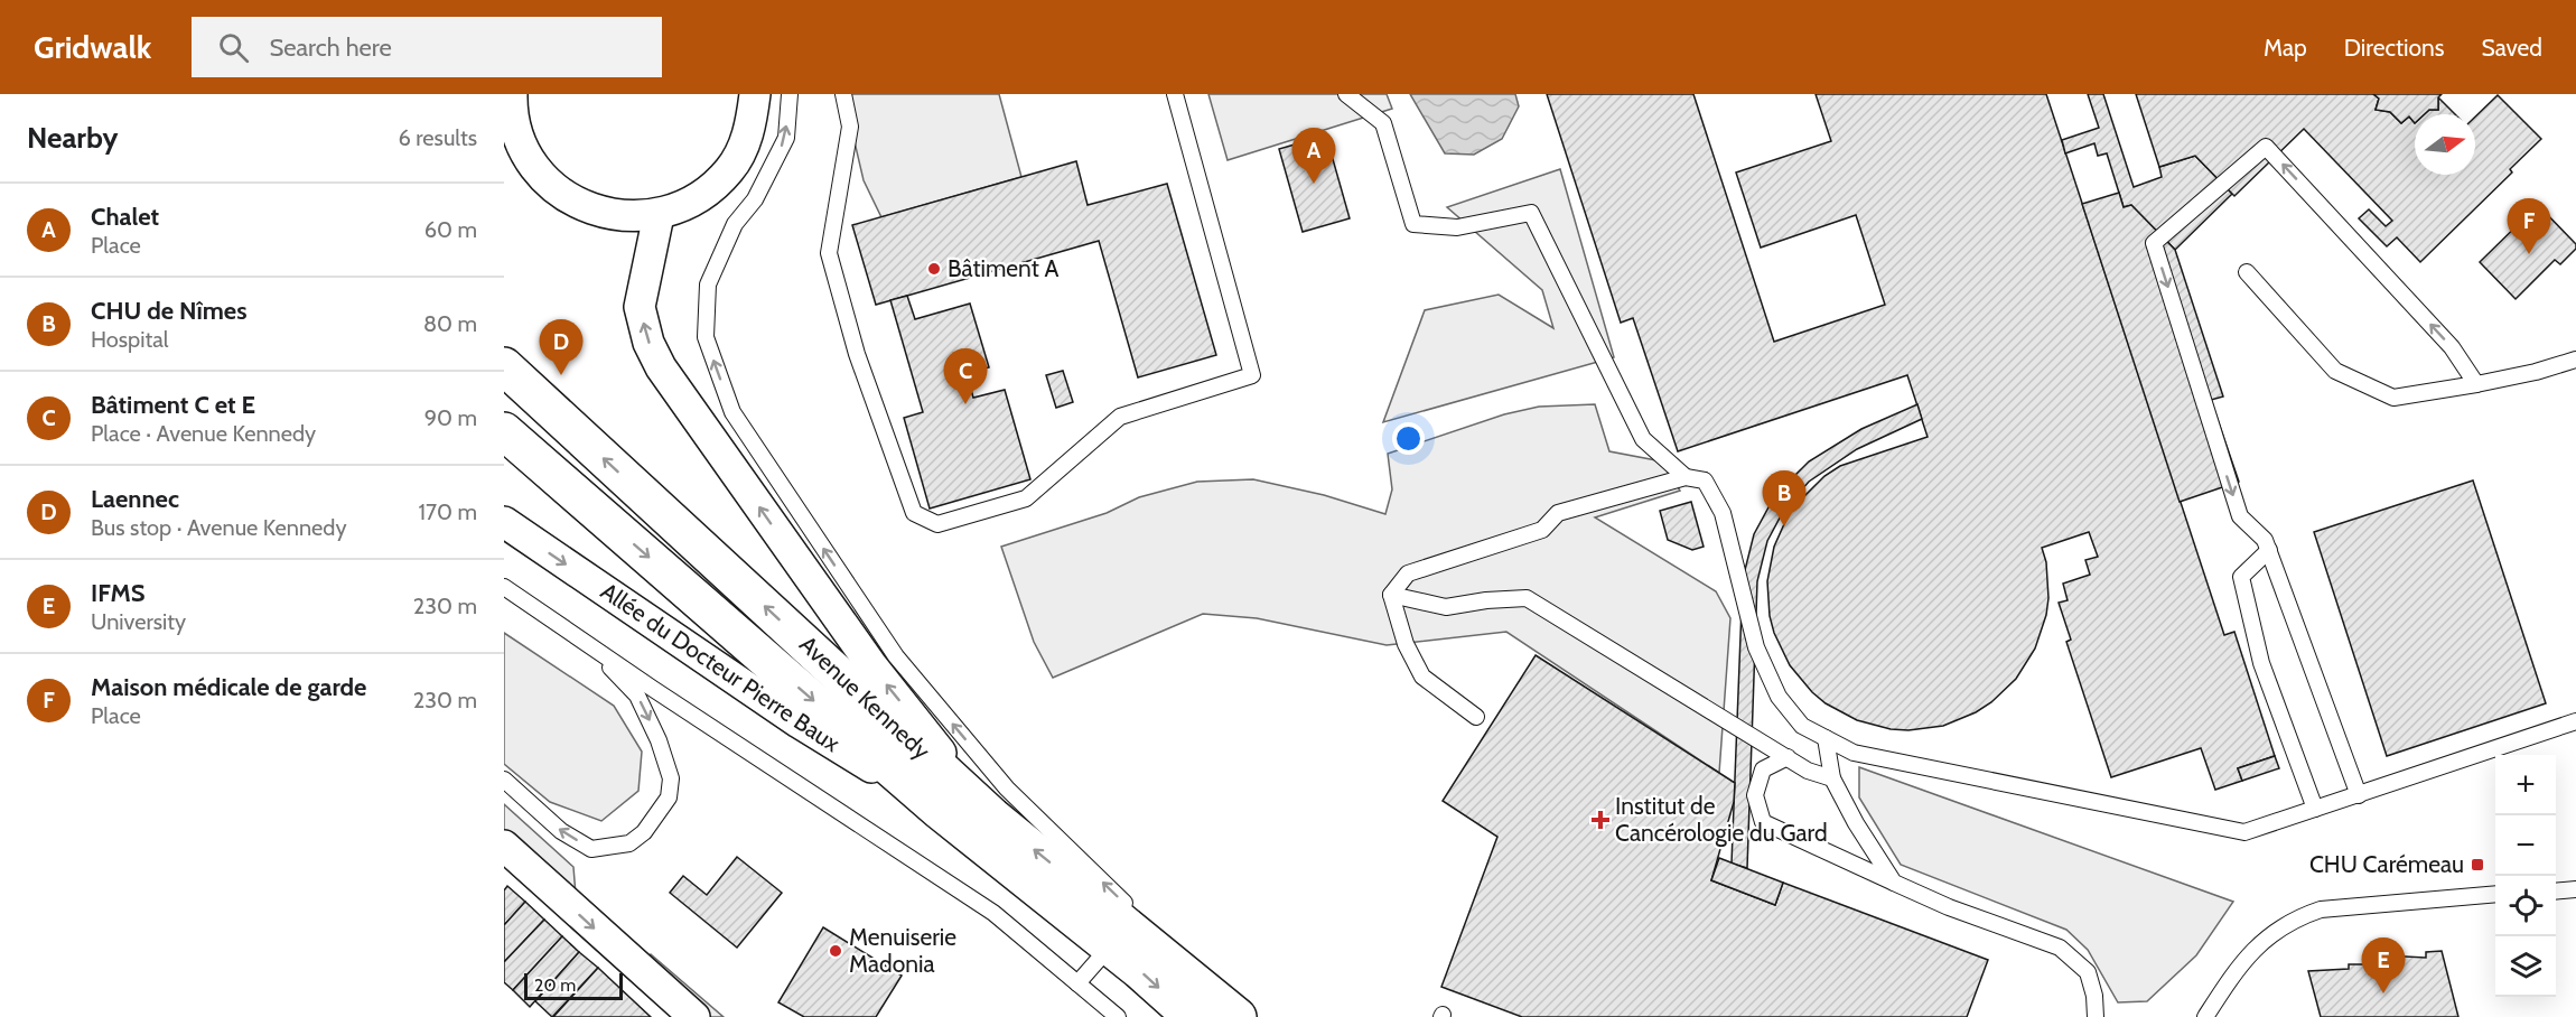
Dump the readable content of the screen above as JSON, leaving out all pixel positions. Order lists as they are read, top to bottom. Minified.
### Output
{"streets":{"main road":["Avenue Kennedy"],"street":["Allée du Docteur Pierre Baux"]},"crossings":[["Allée du Docteur Pierre Baux","Avenue Kennedy"]],"one_way":["Allée du Docteur Pierre Baux"],"places":{"other":["Bâtiment A","Menuiserie Madonia"],"health":["Institut de Cancérologie du Gard"],"transit":["CHU Carémeau"]},"scale_bar":"20 m","north":"right","page":{"header":"Gridwalk","search":"Search here","nav":["Map","Directions","Saved"],"heading":["Nearby","6 results"],"pins":["A","F","D","C","B","E"],"list":[{"mark":"A","name":"Chalet","note":"Place","value":"60 m"},{"mark":"B","name":"CHU de Nîmes","note":"Hospital","value":"80 m"},{"mark":"C","name":"Bâtiment C et E","note":"Place · Avenue Kennedy","value":"90 m"},{"mark":"D","name":"Laennec","note":"Bus stop · Avenue Kennedy","value":"170 m"},{"mark":"E","name":"IFMS","note":"University","value":"230 m"},{"mark":"F","name":"Maison médicale de garde","note":"Place","value":"230 m"}],"map_buttons":["+","−"],"scale":"20 m"}}
